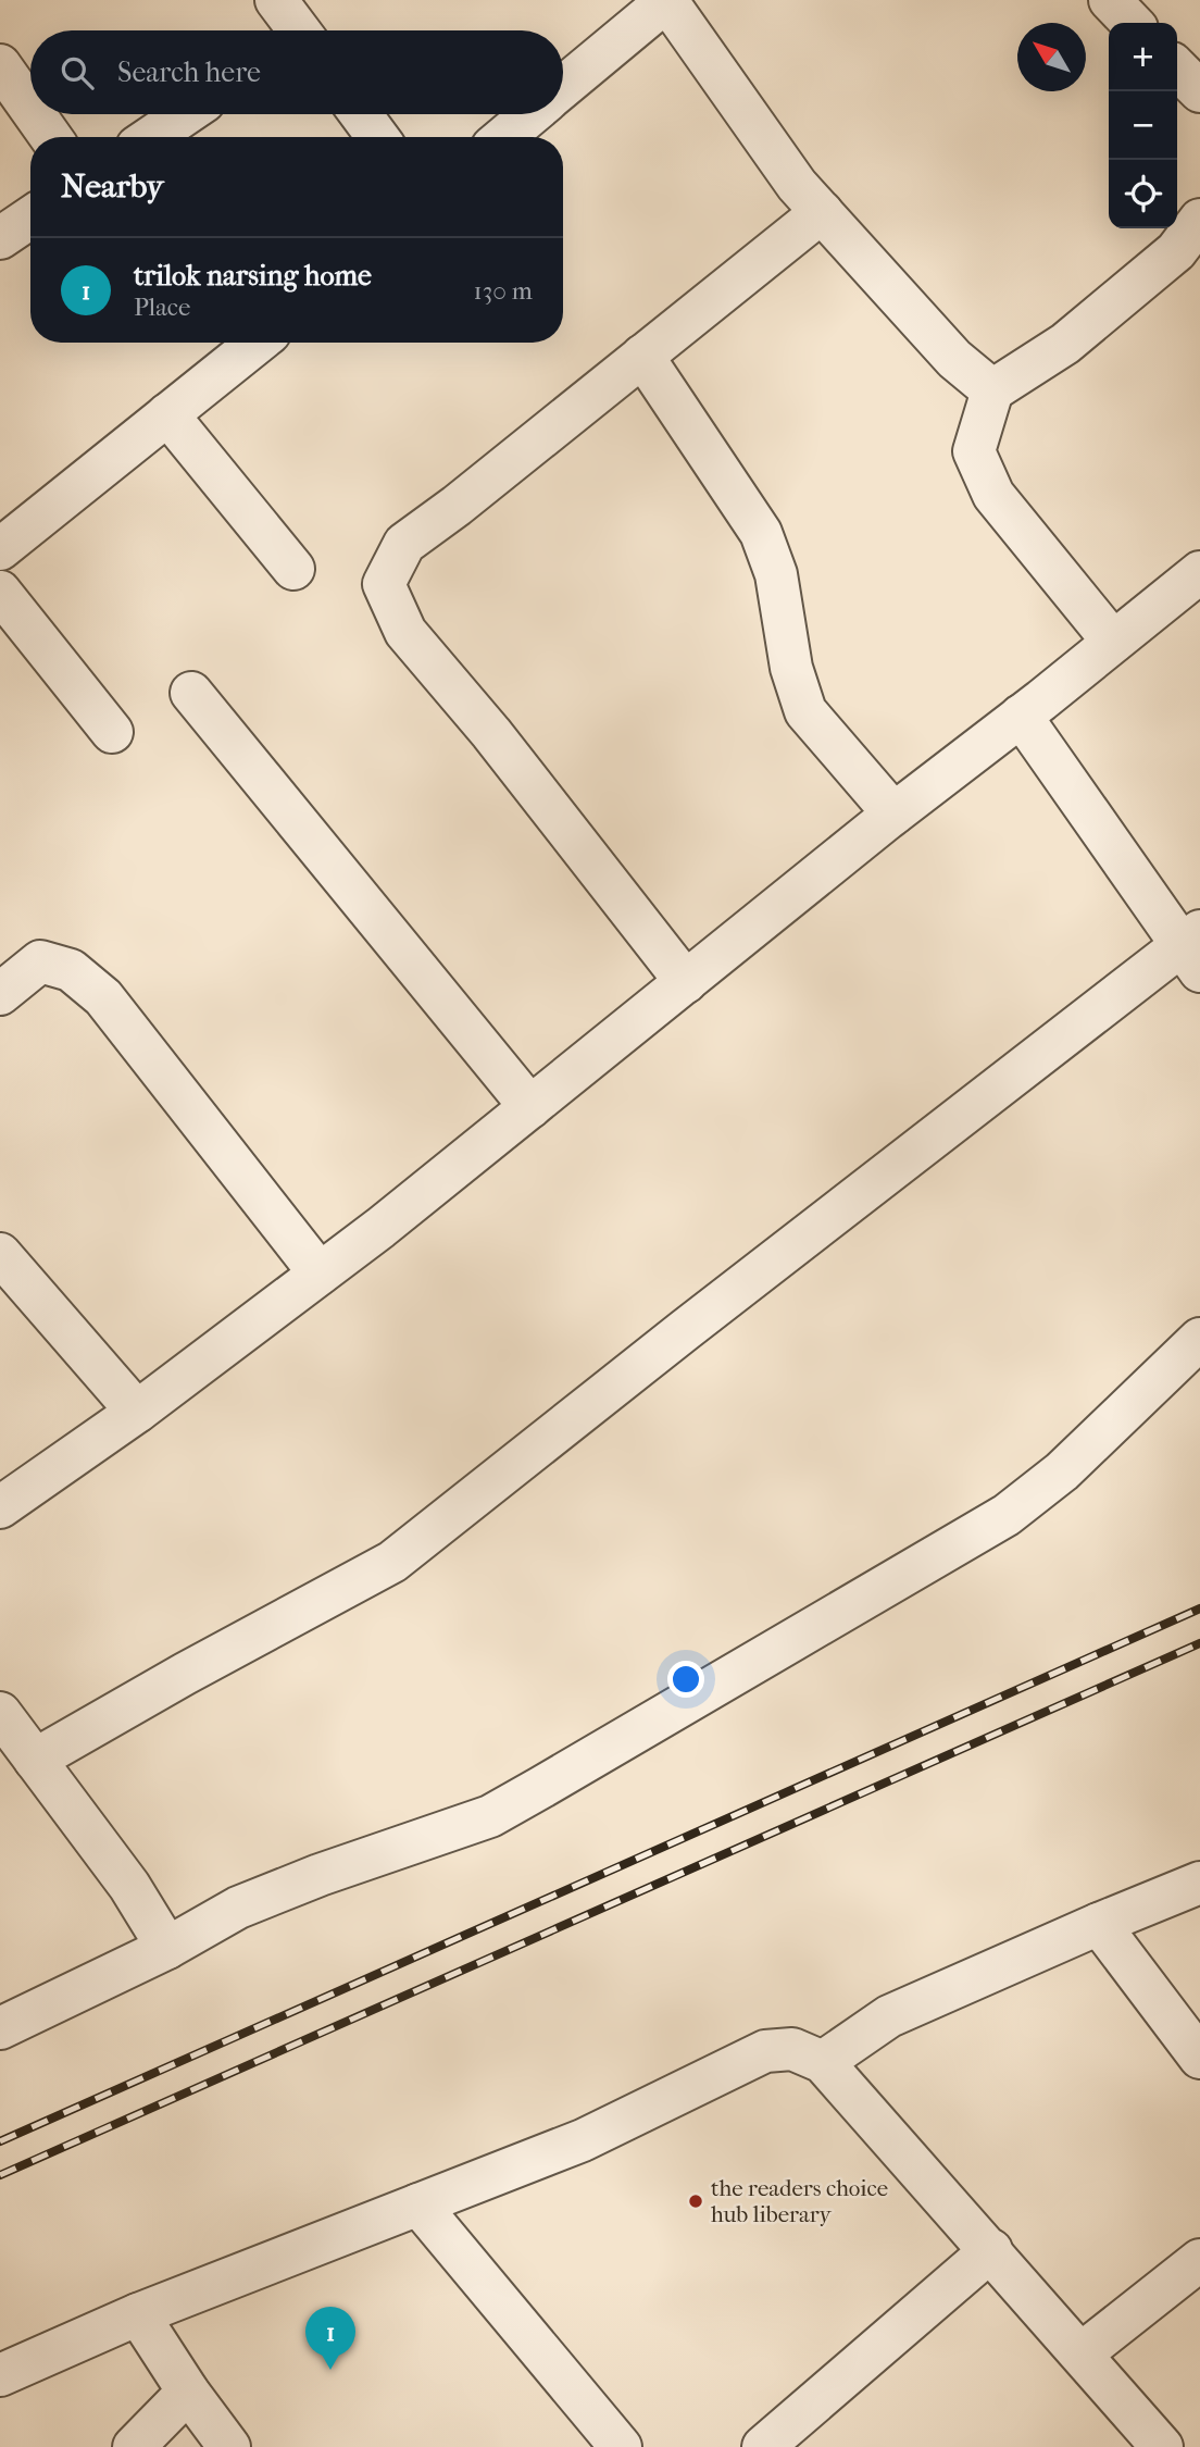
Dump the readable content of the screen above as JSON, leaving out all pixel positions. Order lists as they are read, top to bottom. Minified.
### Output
{"places":["the readers choice hub liberary"],"north":"top left","page":{"map_buttons":["+","−"],"search":"Search here","heading":"Nearby","list":[{"mark":"1","name":"trilok narsing home","note":"Place","value":"130 m"}],"pins":"1"}}
